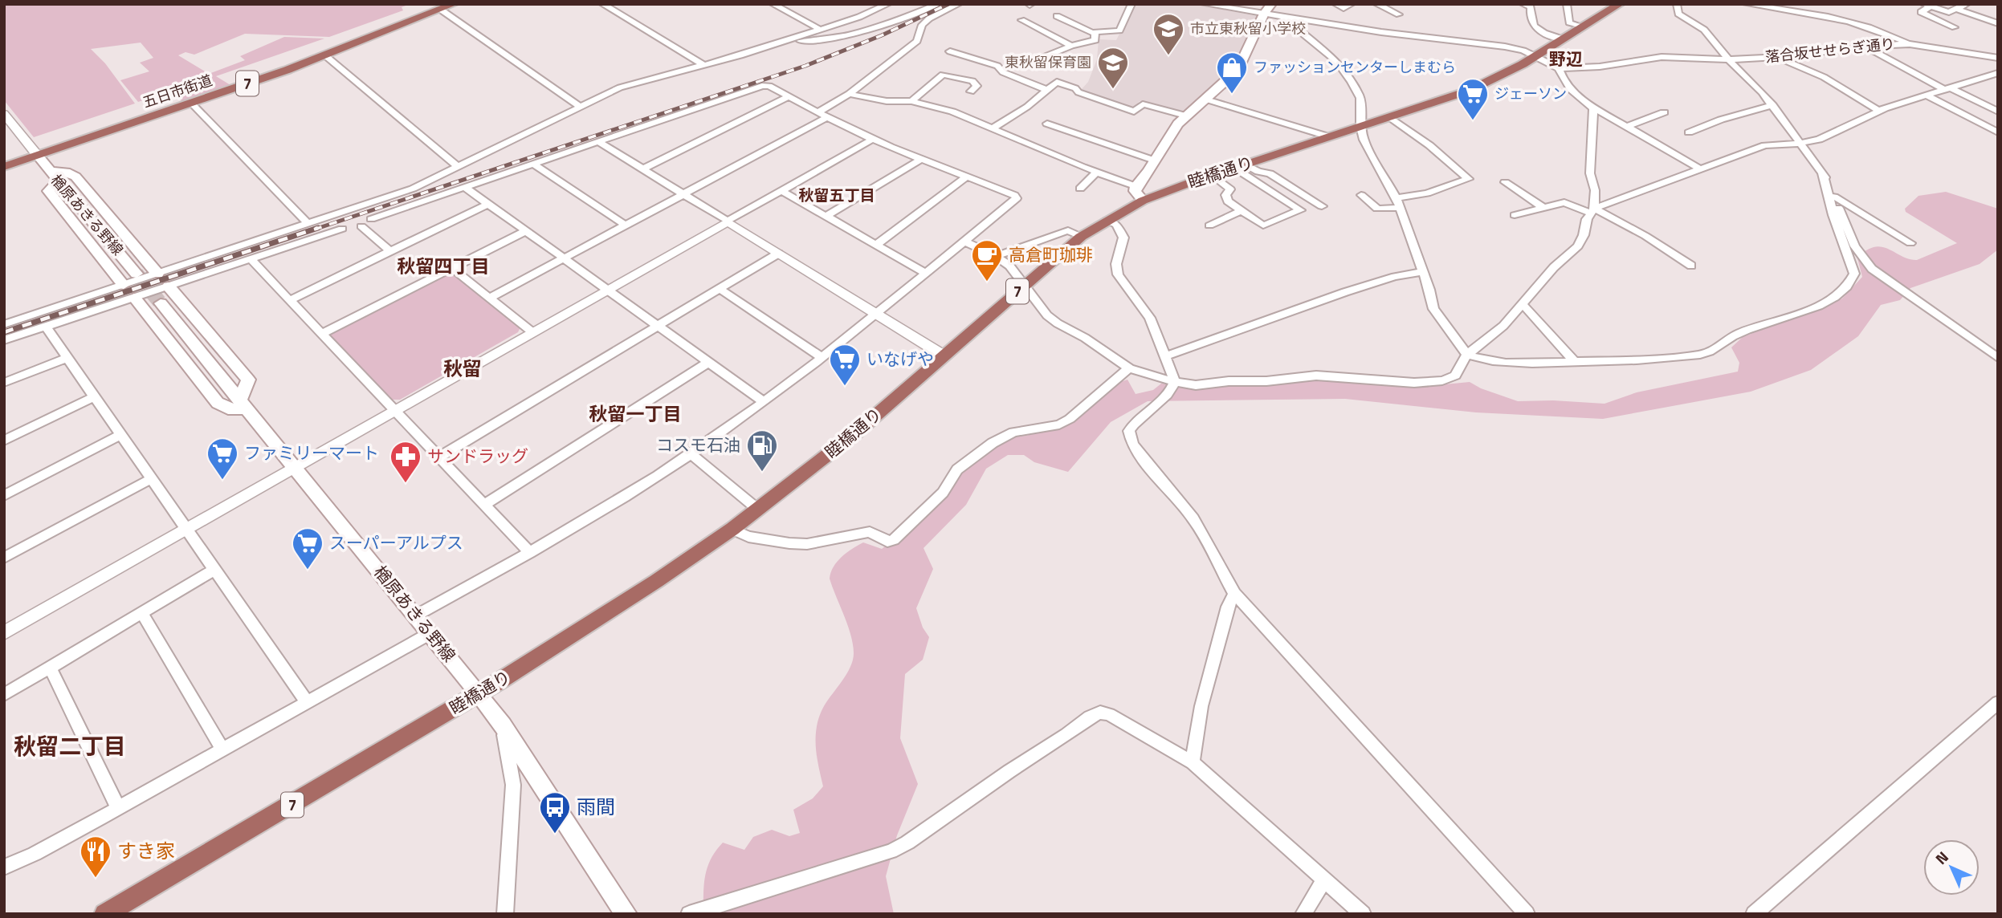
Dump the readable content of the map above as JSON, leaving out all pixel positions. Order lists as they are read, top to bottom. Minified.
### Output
{"streets":{"main road":["7","五日市街道","睦橋通り","楢原あきる野線"],"street":["落合坂せせらぎ通り"]},"crossings":[["五日市街道","楢原あきる野線"],["睦橋通り","楢原あきる野線"]],"districts":["野辺","秋留五丁目","秋留四丁目","秋留","秋留一丁目","秋留二丁目"],"places":{"school or university":["市立東秋留小学校","東秋留保育園"],"shop":["ファッションセンターしまむら"],"supermarket":["ジェーソン","いなげや","ファミリーマート","スーパーアルプス"],"cafe":["高倉町珈琲"],"fuel station":["コスモ石油"],"pharmacy":["サンドラッグ"],"bus stop":["雨間"],"restaurant":["すき家"]},"north":"top left"}
